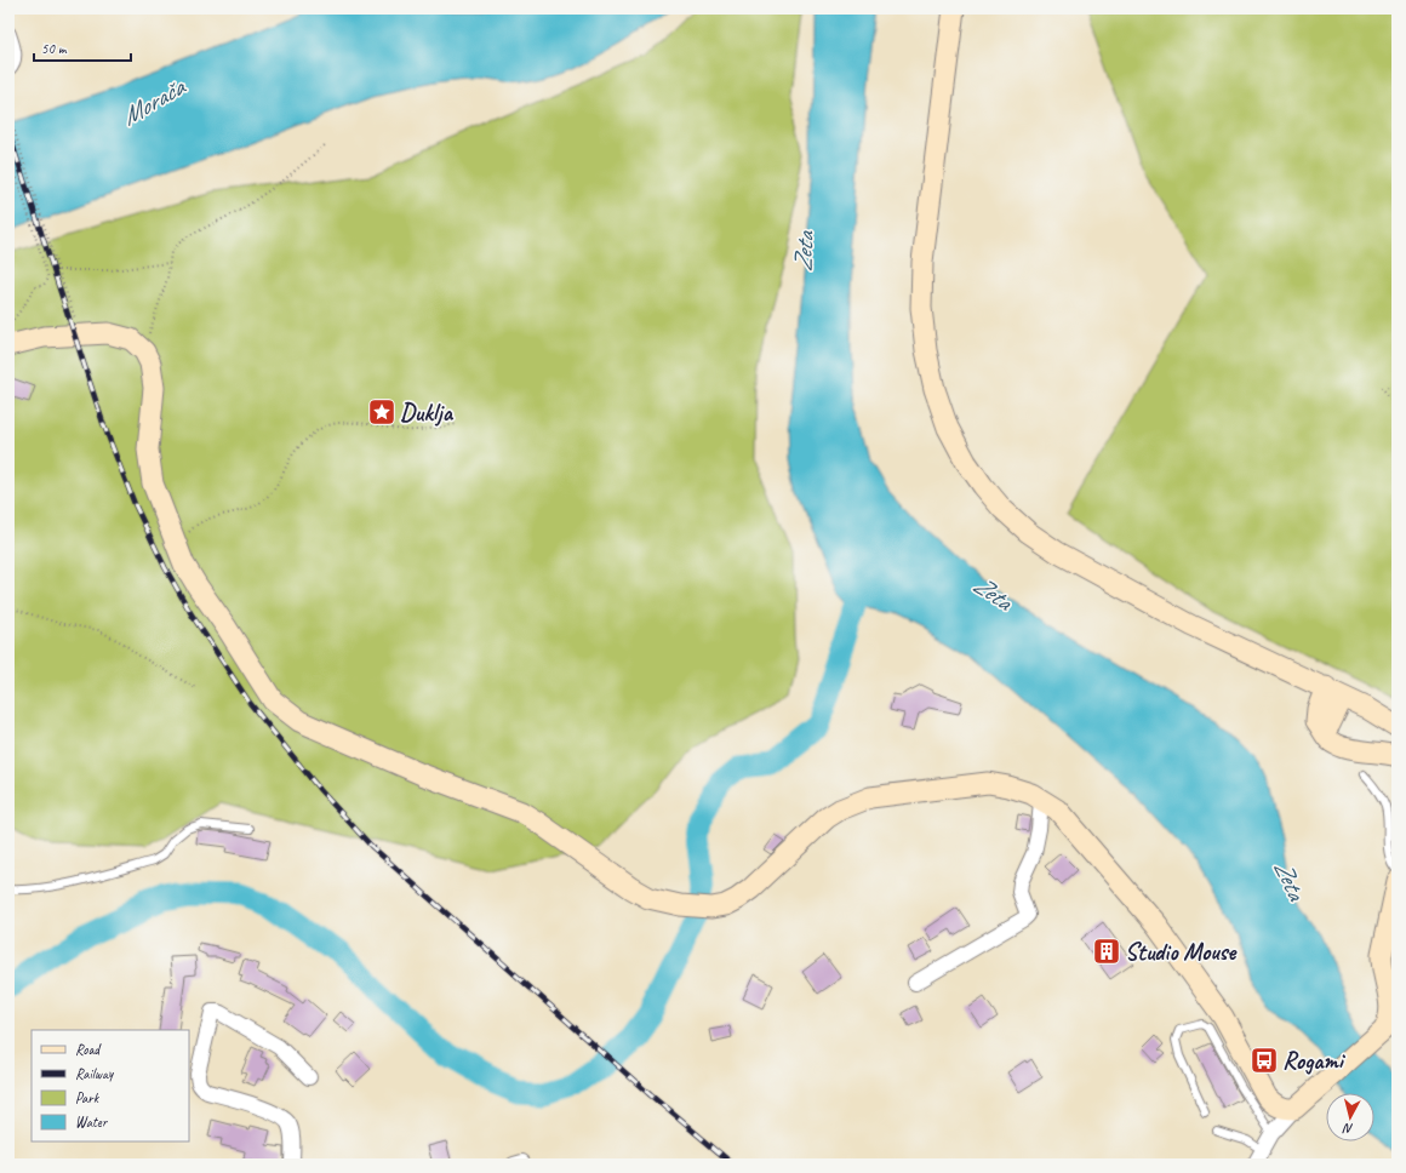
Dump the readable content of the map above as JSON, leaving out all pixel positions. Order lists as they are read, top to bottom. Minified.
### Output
{"water":["Morača","Zeta"],"places":{"place":["Duklja"],"building":["Studio Mouse"],"bus stop":["Rogami"]},"legend":["Road","Railway","Park","Water"],"scale_bar":"50 m","north":"bottom"}
